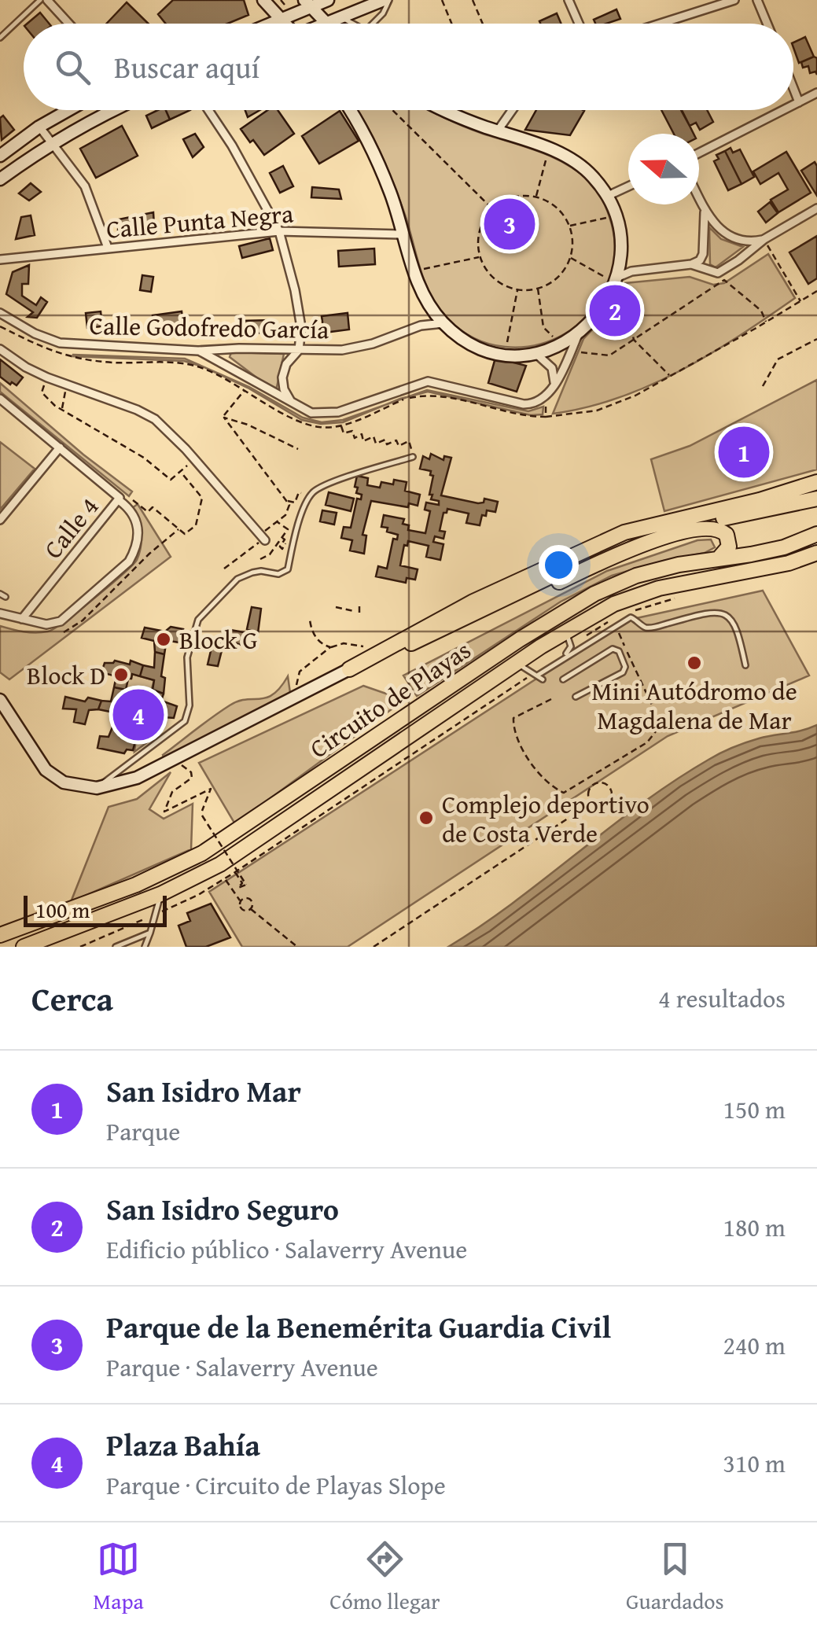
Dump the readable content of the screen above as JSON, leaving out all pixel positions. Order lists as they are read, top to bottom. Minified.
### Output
{"streets":{"highway":["Circuito de Playas"],"street":["Calle Punta Negra","Calle Godofredo García","Calle 4"]},"places":["Block G","Mini Autódromo de Magdalena de Mar","Block D","Complejo deportivo de Costa Verde"],"scale_bar":"100 m","north":"left","page":{"search":"Buscar aquí","pins":["3","2","1","4"],"scale":"100 m","heading":["Cerca","4 resultados"],"list":[{"mark":"1","name":"San Isidro Mar","note":"Parque","value":"150 m"},{"mark":"2","name":"San Isidro Seguro","note":"Edificio público · Salaverry Avenue","value":"180 m"},{"mark":"3","name":"Parque de la Benemérita Guardia Civil","note":"Parque · Salaverry Avenue","value":"240 m"},{"mark":"4","name":"Plaza Bahía","note":"Parque · Circuito de Playas Slope","value":"310 m"}],"nav":["Mapa","Cómo llegar","Guardados"]}}
